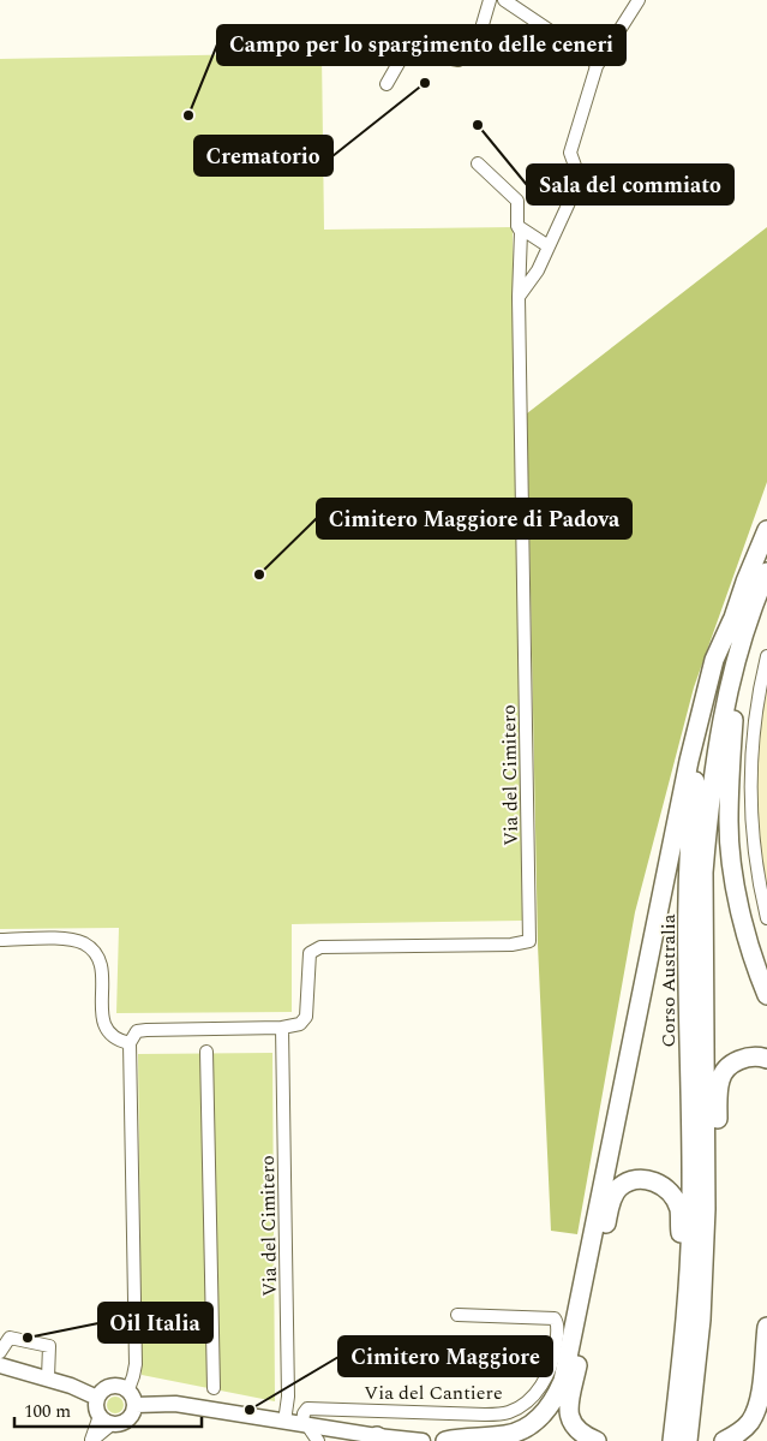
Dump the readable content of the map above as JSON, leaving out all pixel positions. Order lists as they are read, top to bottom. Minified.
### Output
{"streets":{"highway":["Corso Australia"],"street":["Via del Cimitero","Via del Cantiere"]},"places":["Crematorio","Campo per lo spargimento delle ceneri","Sala del commiato","Cimitero Maggiore di Padova","Oil Italia","Cimitero Maggiore"],"scale_bar":"100 m"}
